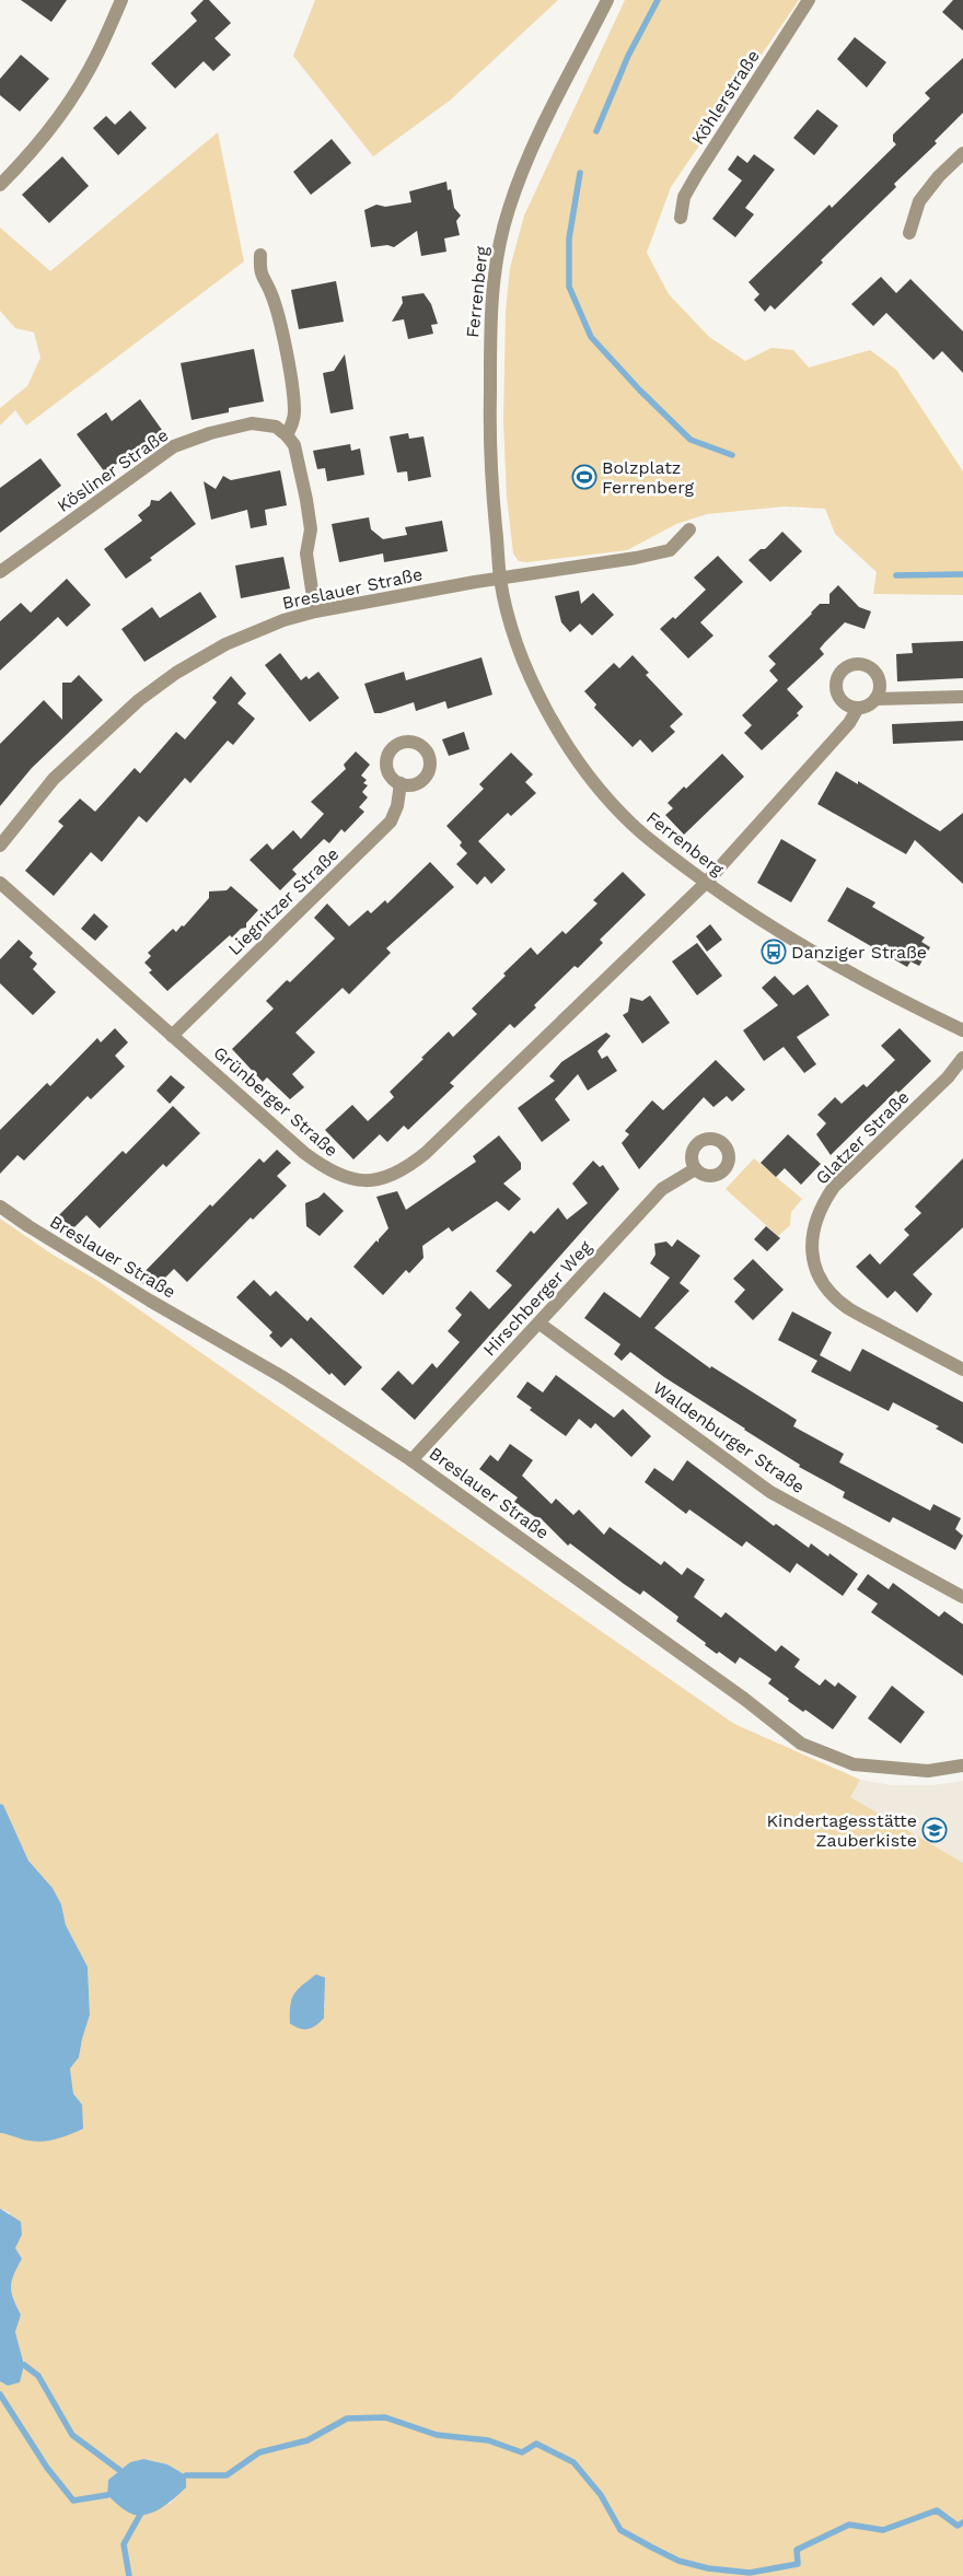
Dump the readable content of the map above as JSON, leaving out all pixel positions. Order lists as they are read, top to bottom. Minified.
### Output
{"streets":{"street":["Köhlerstraße","Ferrenberg","Kösliner Straße","Breslauer Straße","Liegnitzer Straße","Grünberger Straße","Glatzer Straße","Hirschberger Weg","Waldenburger Straße"]},"crossings":[["Ferrenberg","Breslauer Straße"],["Ferrenberg","Grünberger Straße"],["Breslauer Straße","Hirschberger Weg"],["Liegnitzer Straße","Grünberger Straße"],["Hirschberger Weg","Waldenburger Straße"]],"places":{"sports":["Bolzplatz Ferrenberg"],"bus stop":["Danziger Straße"],"school or university":["Kindertagesstätte Zauberkiste"]}}
